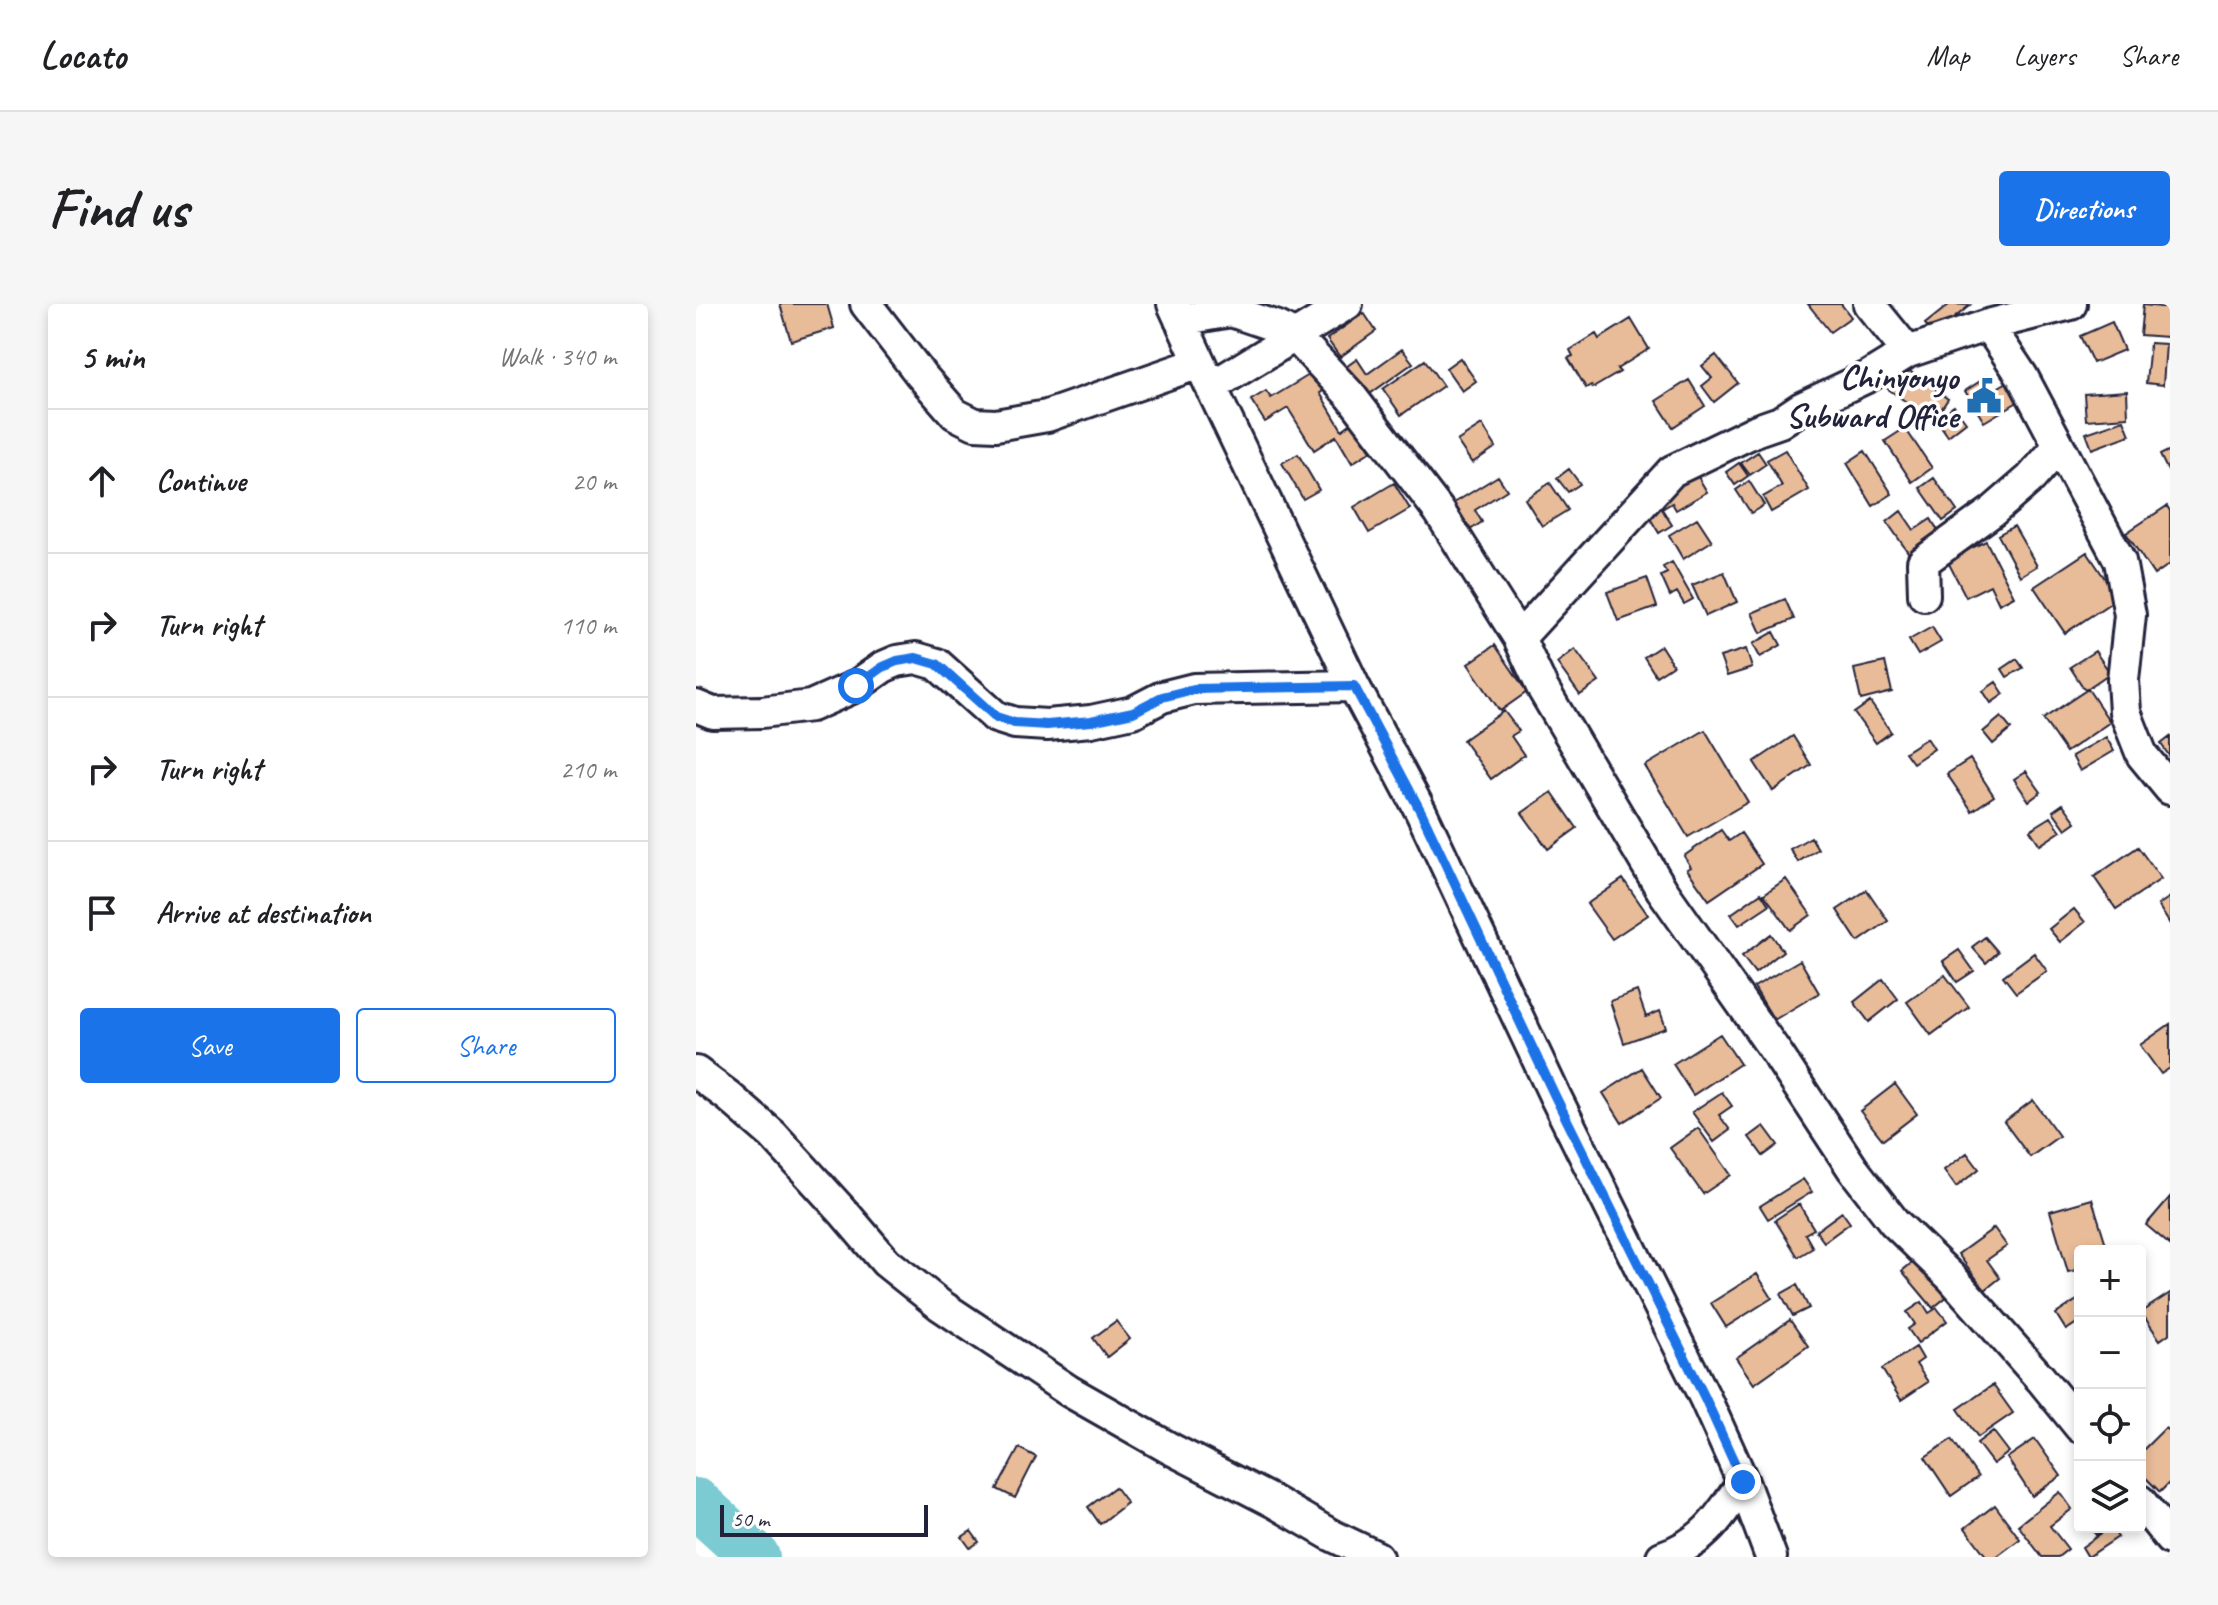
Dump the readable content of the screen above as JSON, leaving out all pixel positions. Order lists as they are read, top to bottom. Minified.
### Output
{"places":{"public building":["Chinyonyo Subward Office"]},"scale_bar":"50 m","page":{"header":"Locato","nav":["Map","Layers","Share"],"buttons":["Directions",["Save","Share"]],"title":"Find us","heading":["5 min","Walk · 340 m"],"list":[["Continue","20 m"],["Turn right","110 m"],["Turn right","210 m"],"Arrive at destination"],"map_buttons":["+","−"],"scale":"50 m"}}
